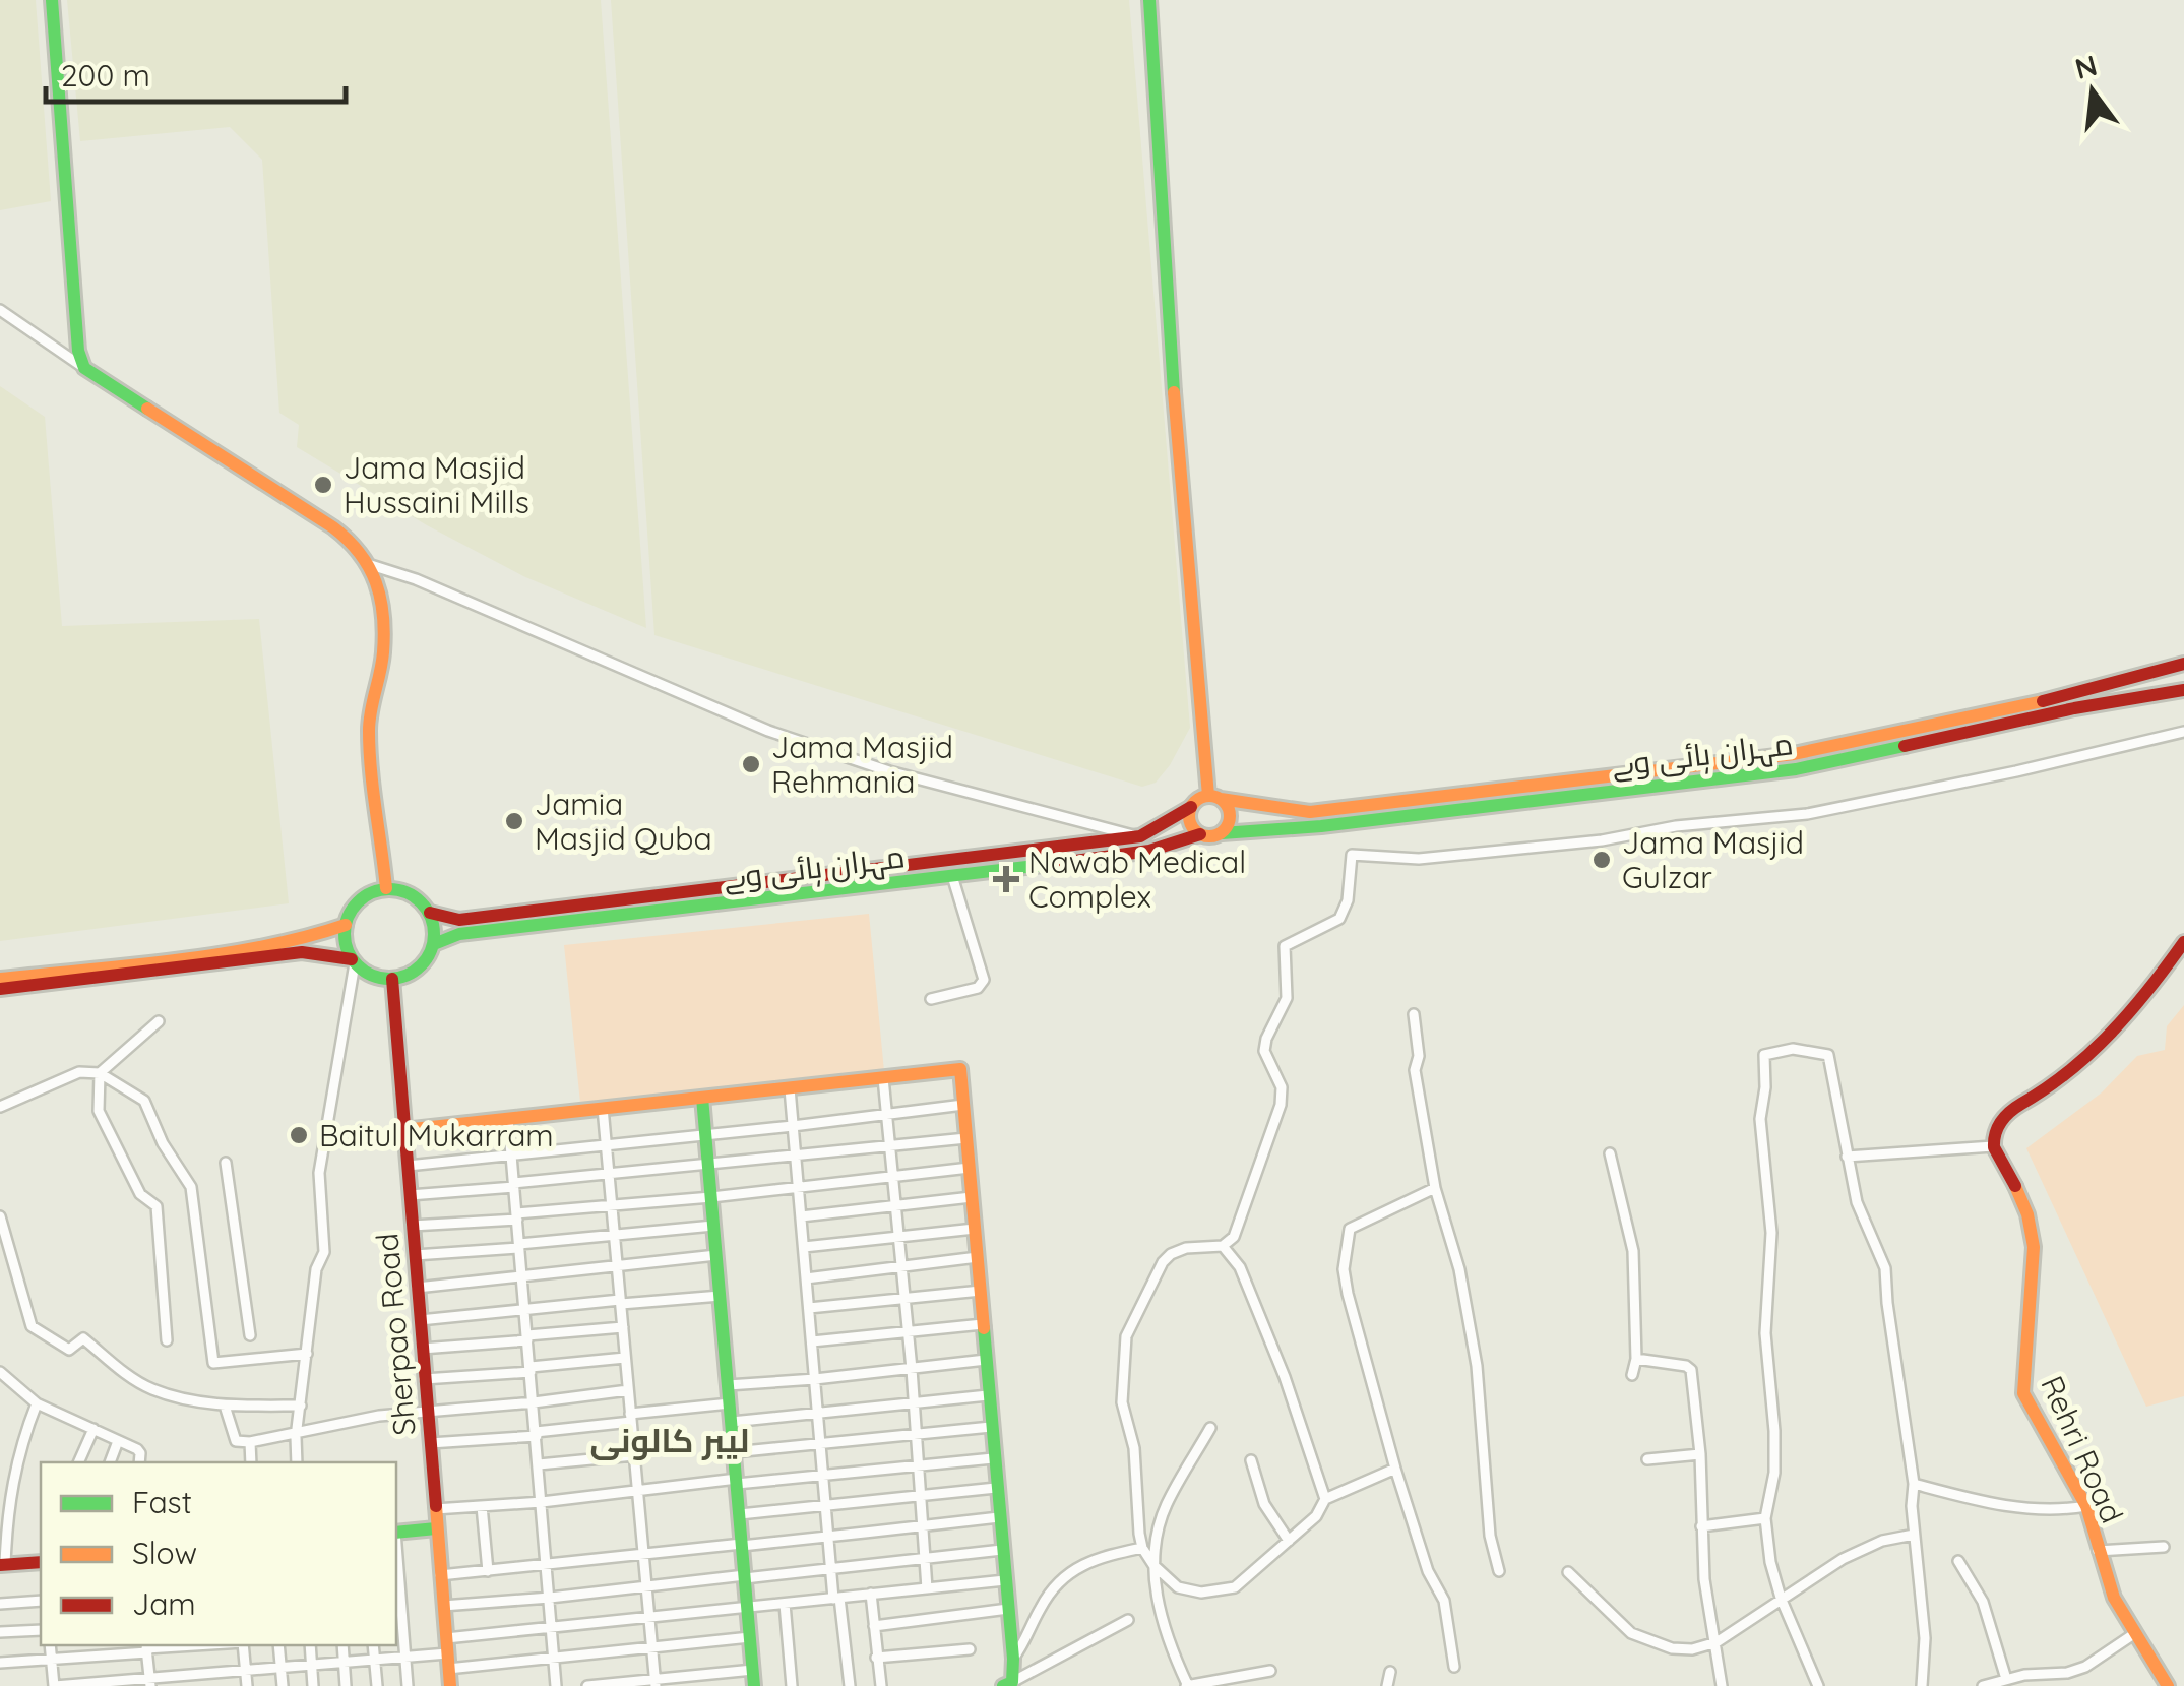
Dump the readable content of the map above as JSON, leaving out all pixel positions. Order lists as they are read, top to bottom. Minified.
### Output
{"streets":{"street":["مہران ہائی وے","Sherpao Road","Rehri Road"]},"crossings":[["مہران ہائی وے","Sherpao Road"]],"districts":["لیبر کالونی"],"places":{"other":["Jama Masjid Hussaini Mills","Jama Masjid Rehmania","Jamia Masjid Quba","Jama Masjid Gulzar","Baitul Mukarram"],"health":["Nawab Medical Complex"]},"legend":["Fast","Slow","Jam"],"scale_bar":"200 m","north":"top"}
